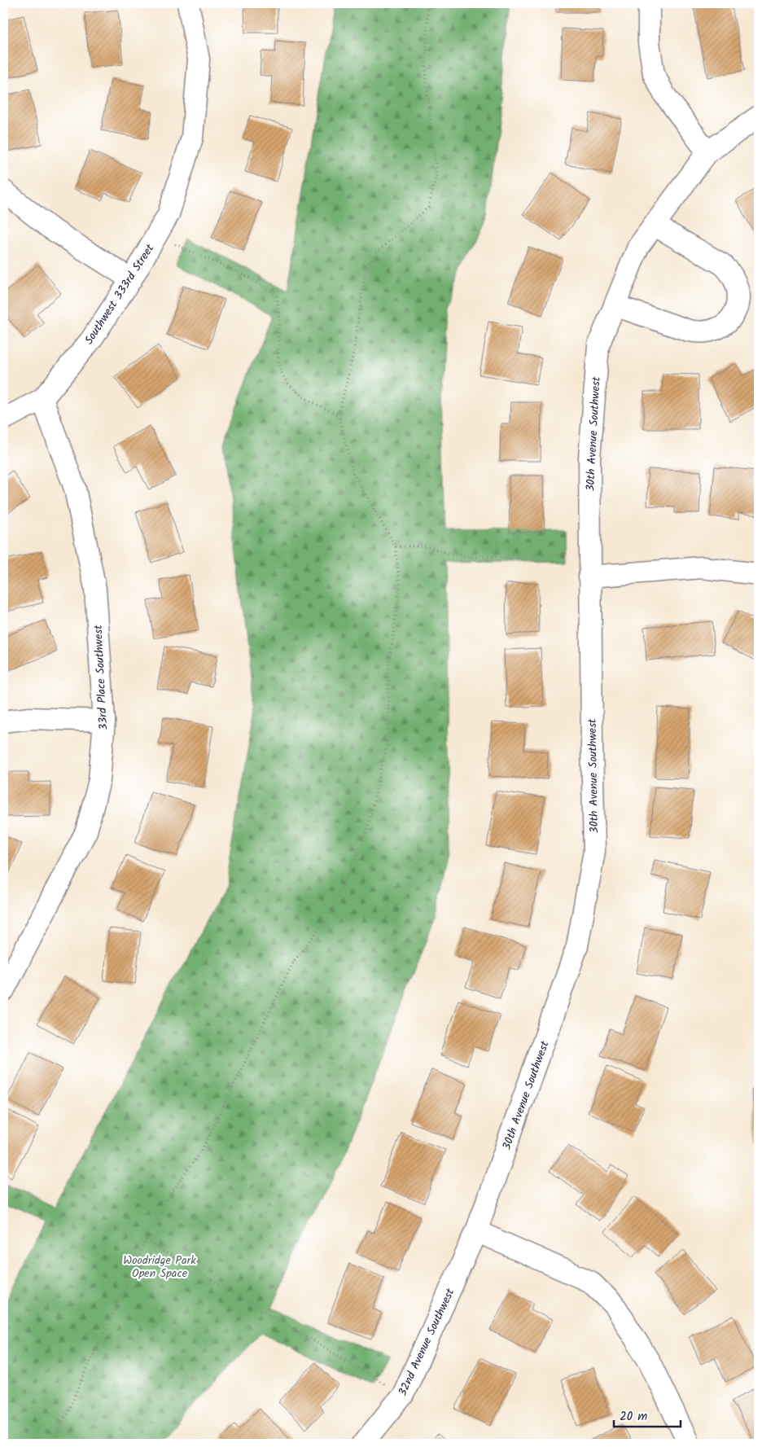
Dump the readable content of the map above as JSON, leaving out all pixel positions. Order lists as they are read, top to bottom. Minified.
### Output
{"streets":{"street":["Southwest 333rd Street","30th Avenue Southwest","33rd Place Southwest","32nd Avenue Southwest"]},"crossings":[["Southwest 333rd Street","33rd Place Southwest"],["30th Avenue Southwest","32nd Avenue Southwest"]],"parks":["Woodridge Park Open Space"],"scale_bar":"20 m"}
